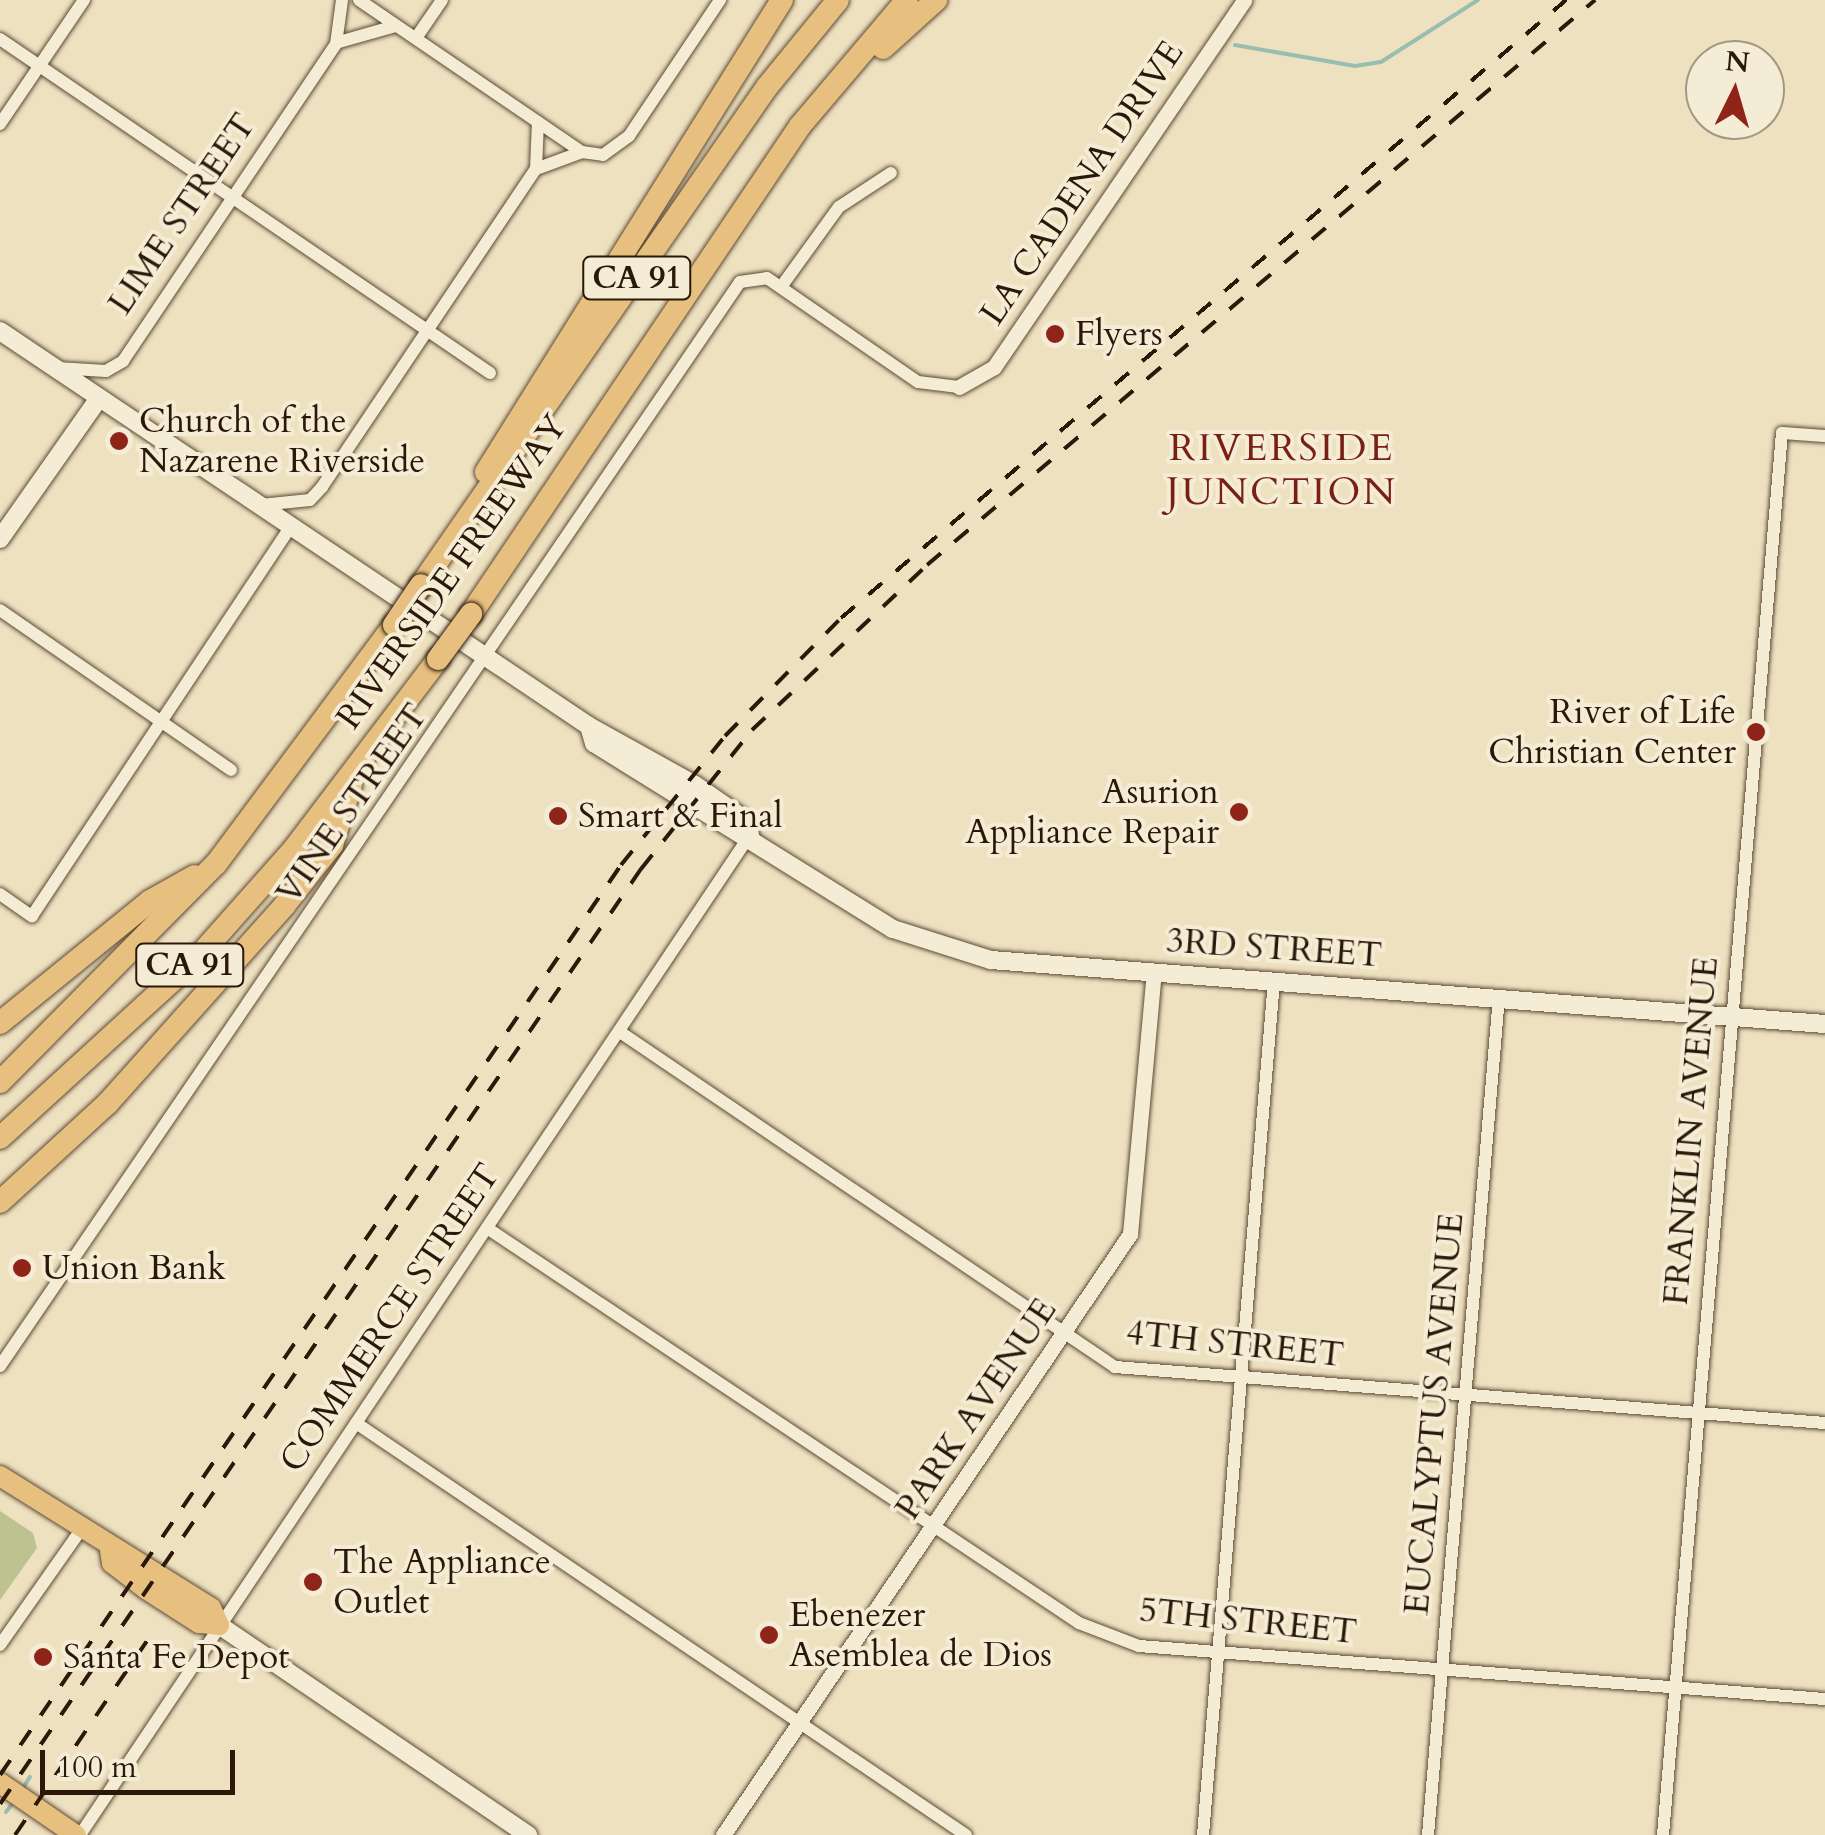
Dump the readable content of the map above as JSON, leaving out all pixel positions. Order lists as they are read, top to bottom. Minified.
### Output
{"streets":{"highway":["CA 91","RIVERSIDE FREEWAY"],"main road":["3RD STREET"],"street":["LA CADENA DRIVE","LIME STREET","VINE STREET","FRANKLIN AVENUE","COMMERCE STREET","4TH STREET","PARK AVENUE","EUCALYPTUS AVENUE","5TH STREET"]},"crossings":[["LIME STREET","3RD STREET"],["VINE STREET","3RD STREET"],["3RD STREET","FRANKLIN AVENUE"],["3RD STREET","COMMERCE STREET"],["3RD STREET","PARK AVENUE"],["3RD STREET","EUCALYPTUS AVENUE"],["FRANKLIN AVENUE","4TH STREET"],["FRANKLIN AVENUE","5TH STREET"],["COMMERCE STREET","4TH STREET"],["COMMERCE STREET","5TH STREET"],["4TH STREET","PARK AVENUE"],["4TH STREET","EUCALYPTUS AVENUE"],["PARK AVENUE","5TH STREET"],["EUCALYPTUS AVENUE","5TH STREET"]],"districts":["RIVERSIDE JUNCTION"],"places":["Flyers","Church of the Nazarene Riverside","River of Life Christian Center","Asurion Appliance Repair","Smart & Final","Union Bank","The Appliance Outlet","Ebenezer Asemblea de Dios","Santa Fe Depot"],"scale_bar":"100 m","north":"top"}
